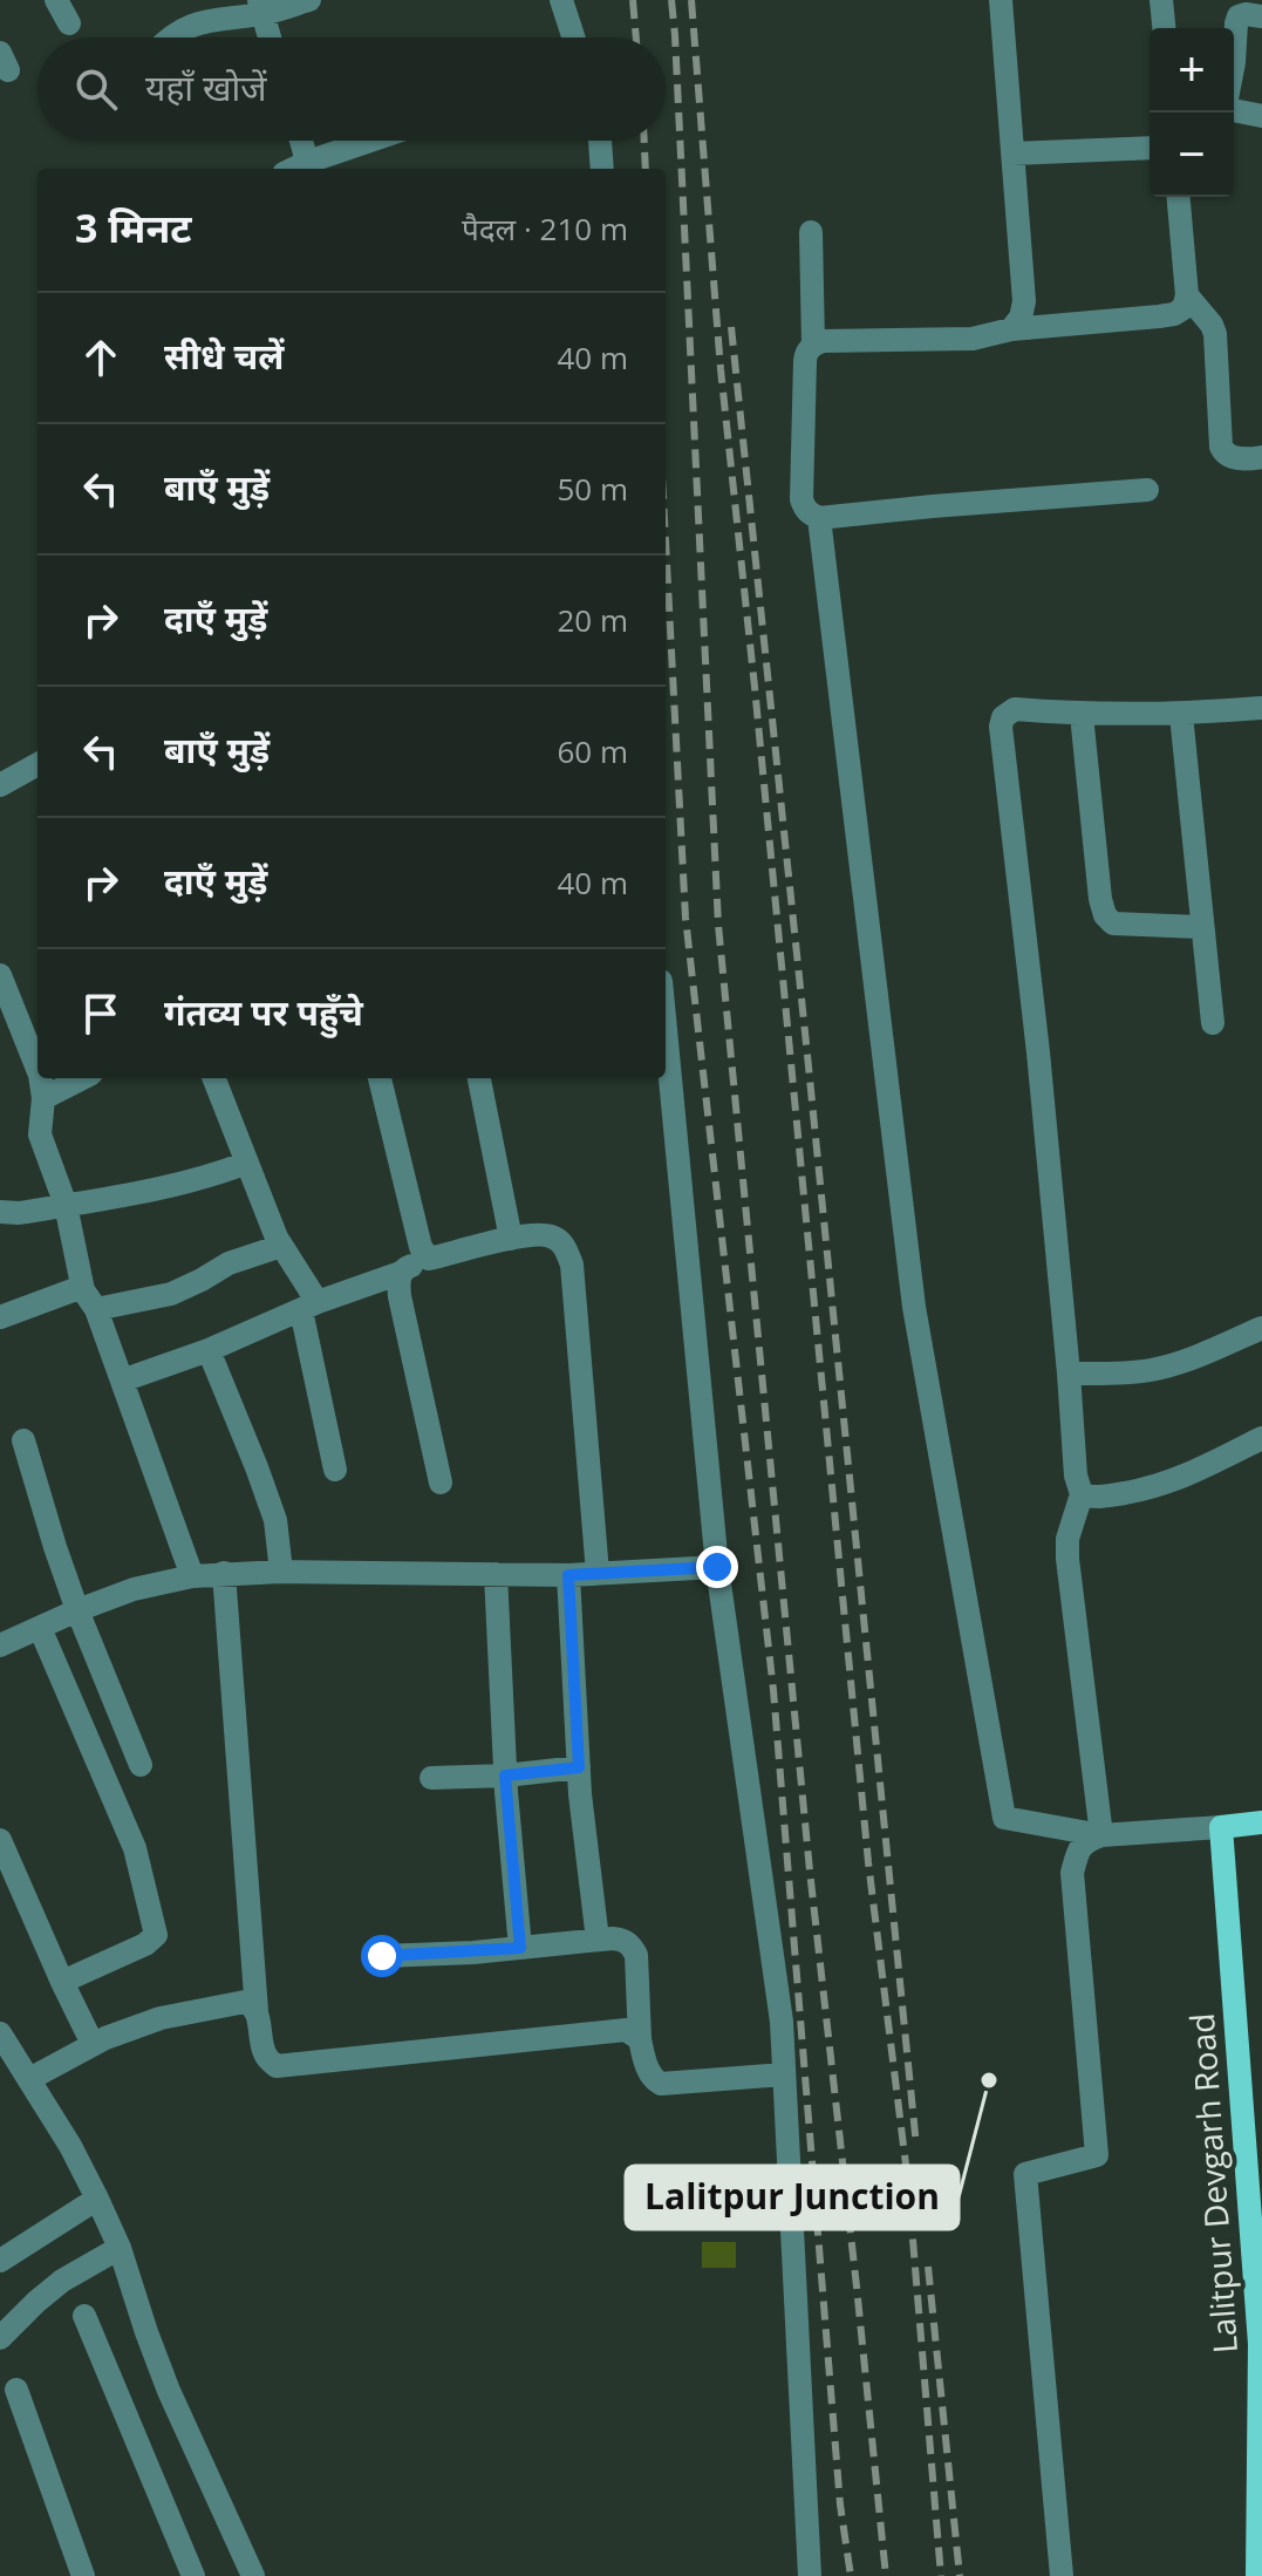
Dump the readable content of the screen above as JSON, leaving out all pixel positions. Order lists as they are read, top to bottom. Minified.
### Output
{"streets":{"main road":["Lalitpur Devgarh Road"]},"places":["Lalitpur Junction"],"page":{"map_buttons":["+","−"],"search":"यहाँ खोजें","heading":["3 मिनट","पैदल · 210 m"],"list":[["सीधे चलें","40 m"],["बाएँ मुड़ें","50 m"],["दाएँ मुड़ें","20 m"],["बाएँ मुड़ें","60 m"],["दाएँ मुड़ें","40 m"],"गंतव्य पर पहुँचे"]}}
